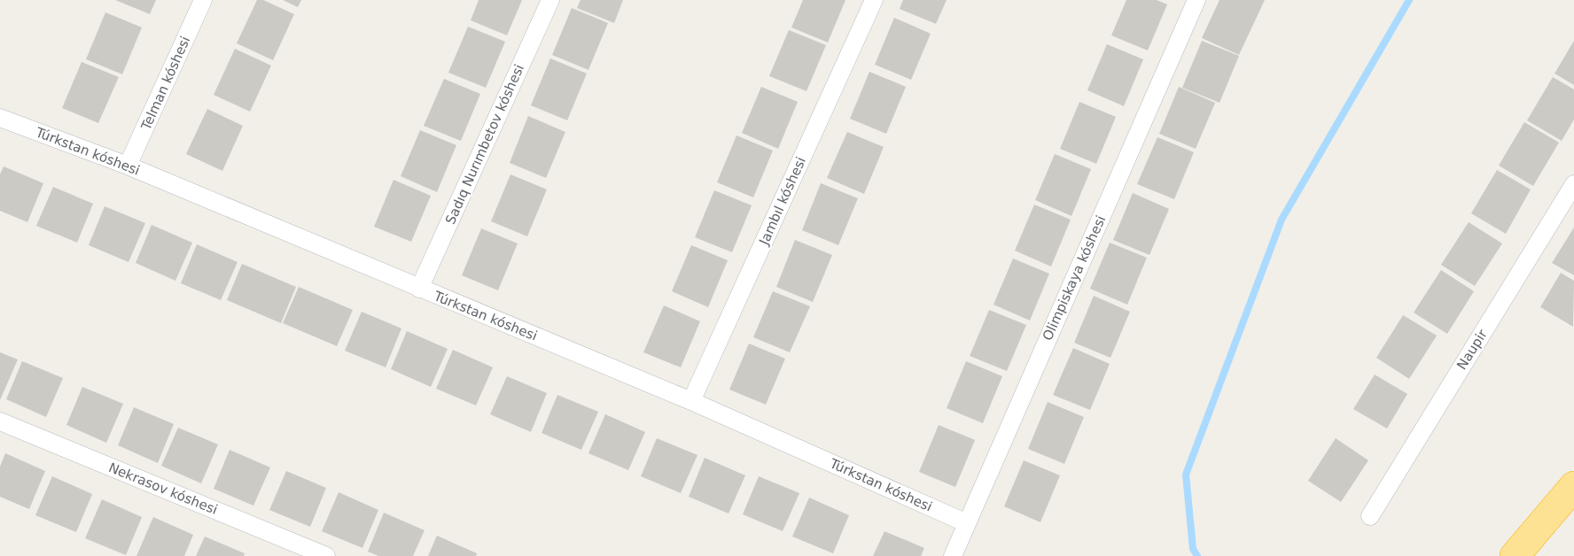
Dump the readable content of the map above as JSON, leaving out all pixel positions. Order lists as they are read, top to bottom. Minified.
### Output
{"streets":{"street":["Telman kóshesi","Sadıq Nurımbetov kóshesi","Túrkstan kóshesi","Jambıl kóshesi","Olimpiskaya kóshesi","Naupir","Nekrasov kóshesi"]},"crossings":[["Telman kóshesi","Túrkstan kóshesi"],["Sadıq Nurımbetov kóshesi","Túrkstan kóshesi"],["Túrkstan kóshesi","Jambıl kóshesi"],["Túrkstan kóshesi","Olimpiskaya kóshesi"]]}
